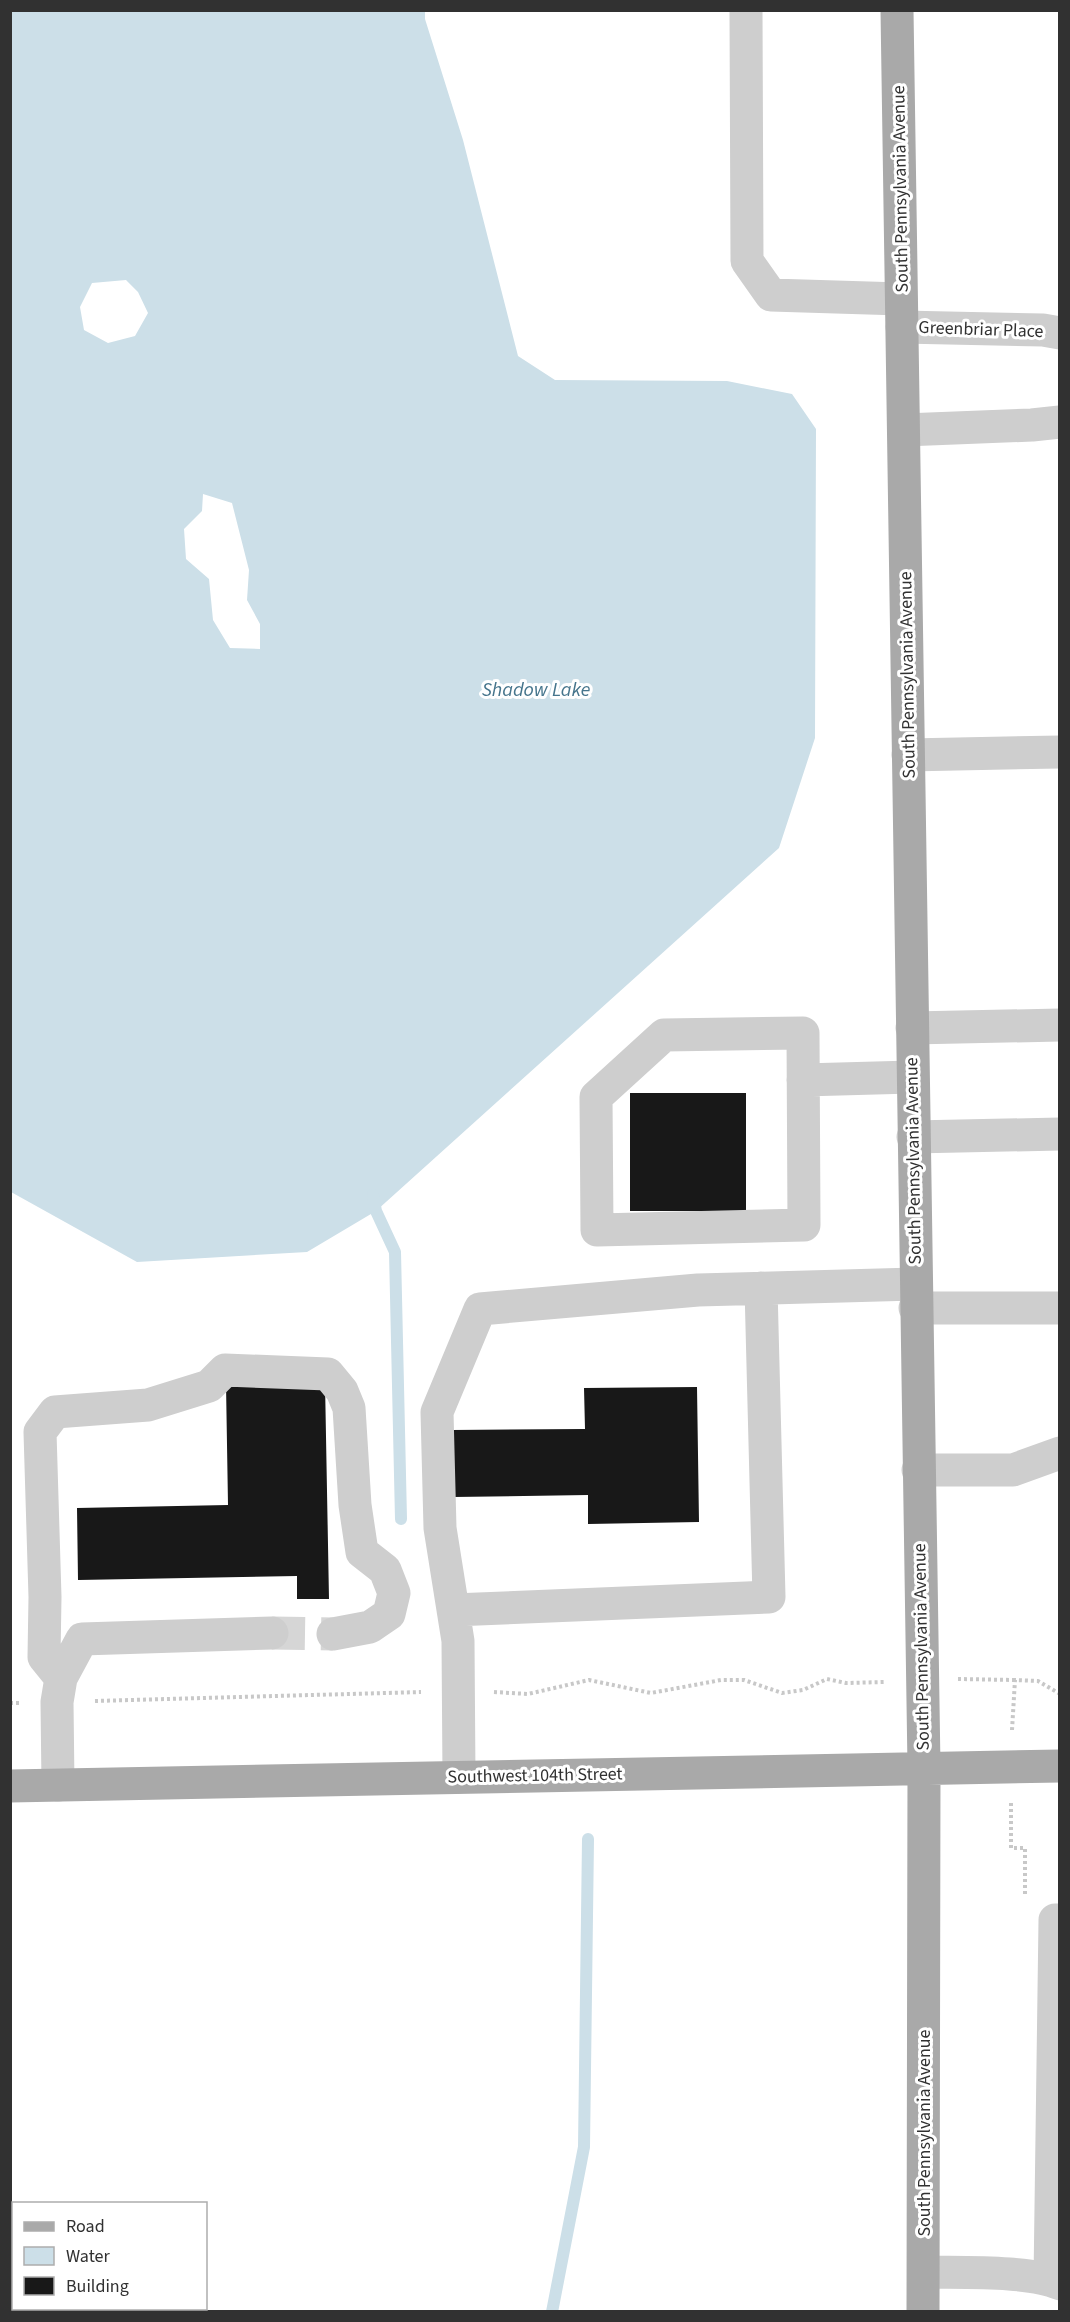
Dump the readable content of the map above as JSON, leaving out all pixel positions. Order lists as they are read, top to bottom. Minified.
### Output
{"streets":{"main road":["South Pennsylvania Avenue","Southwest 104th Street"],"street":["Greenbriar Place"]},"crossings":[["South Pennsylvania Avenue","Greenbriar Place"],["South Pennsylvania Avenue","Southwest 104th Street"]],"water":["Shadow Lake"],"legend":["Road","Water","Building"]}
